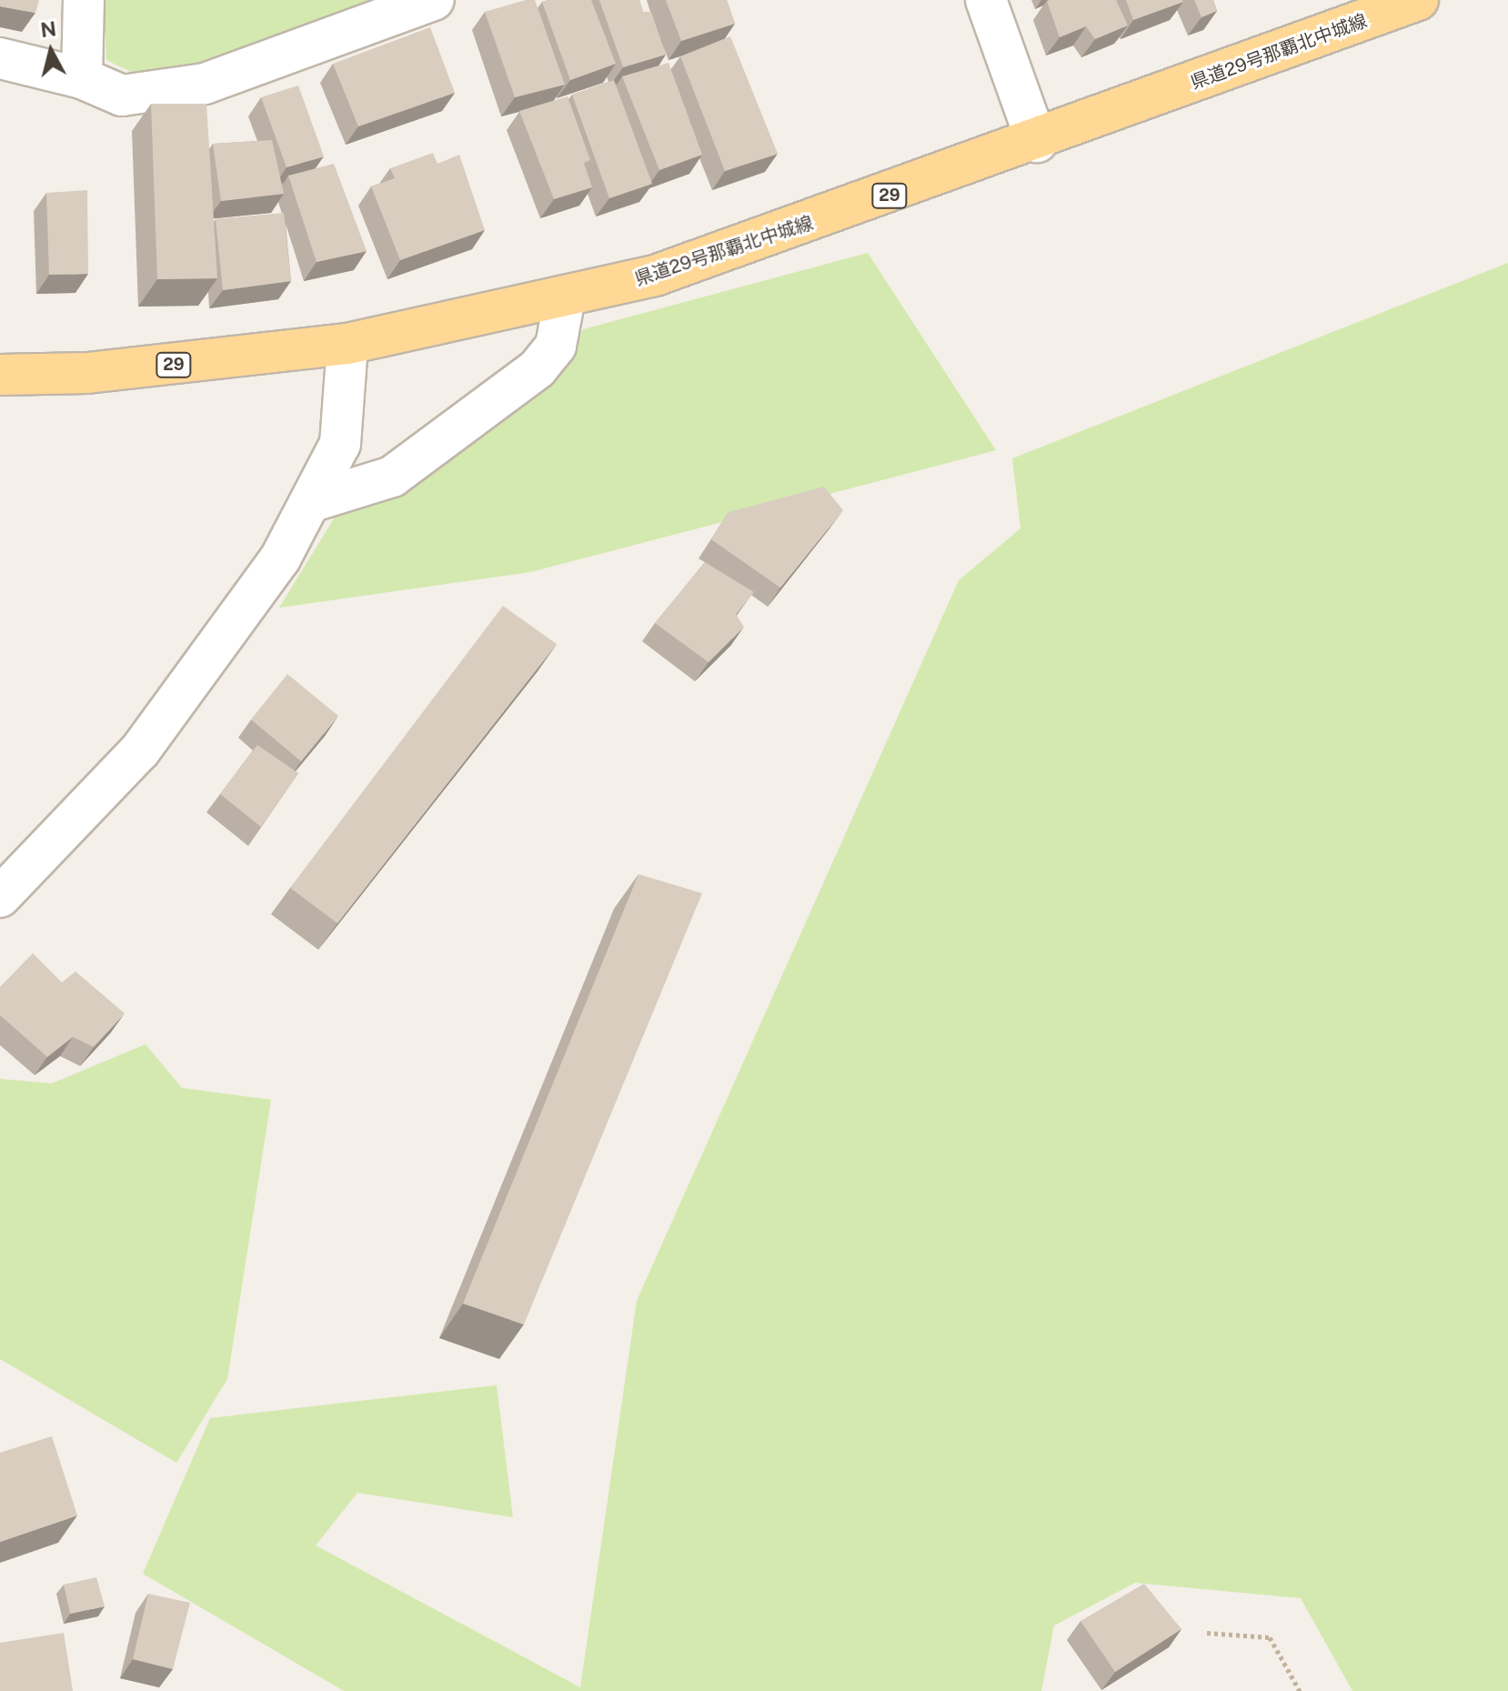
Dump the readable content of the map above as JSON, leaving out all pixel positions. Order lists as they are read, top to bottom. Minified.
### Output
{"streets":{"main road":["県道29号那覇北中城線","29"]},"north":"top"}
